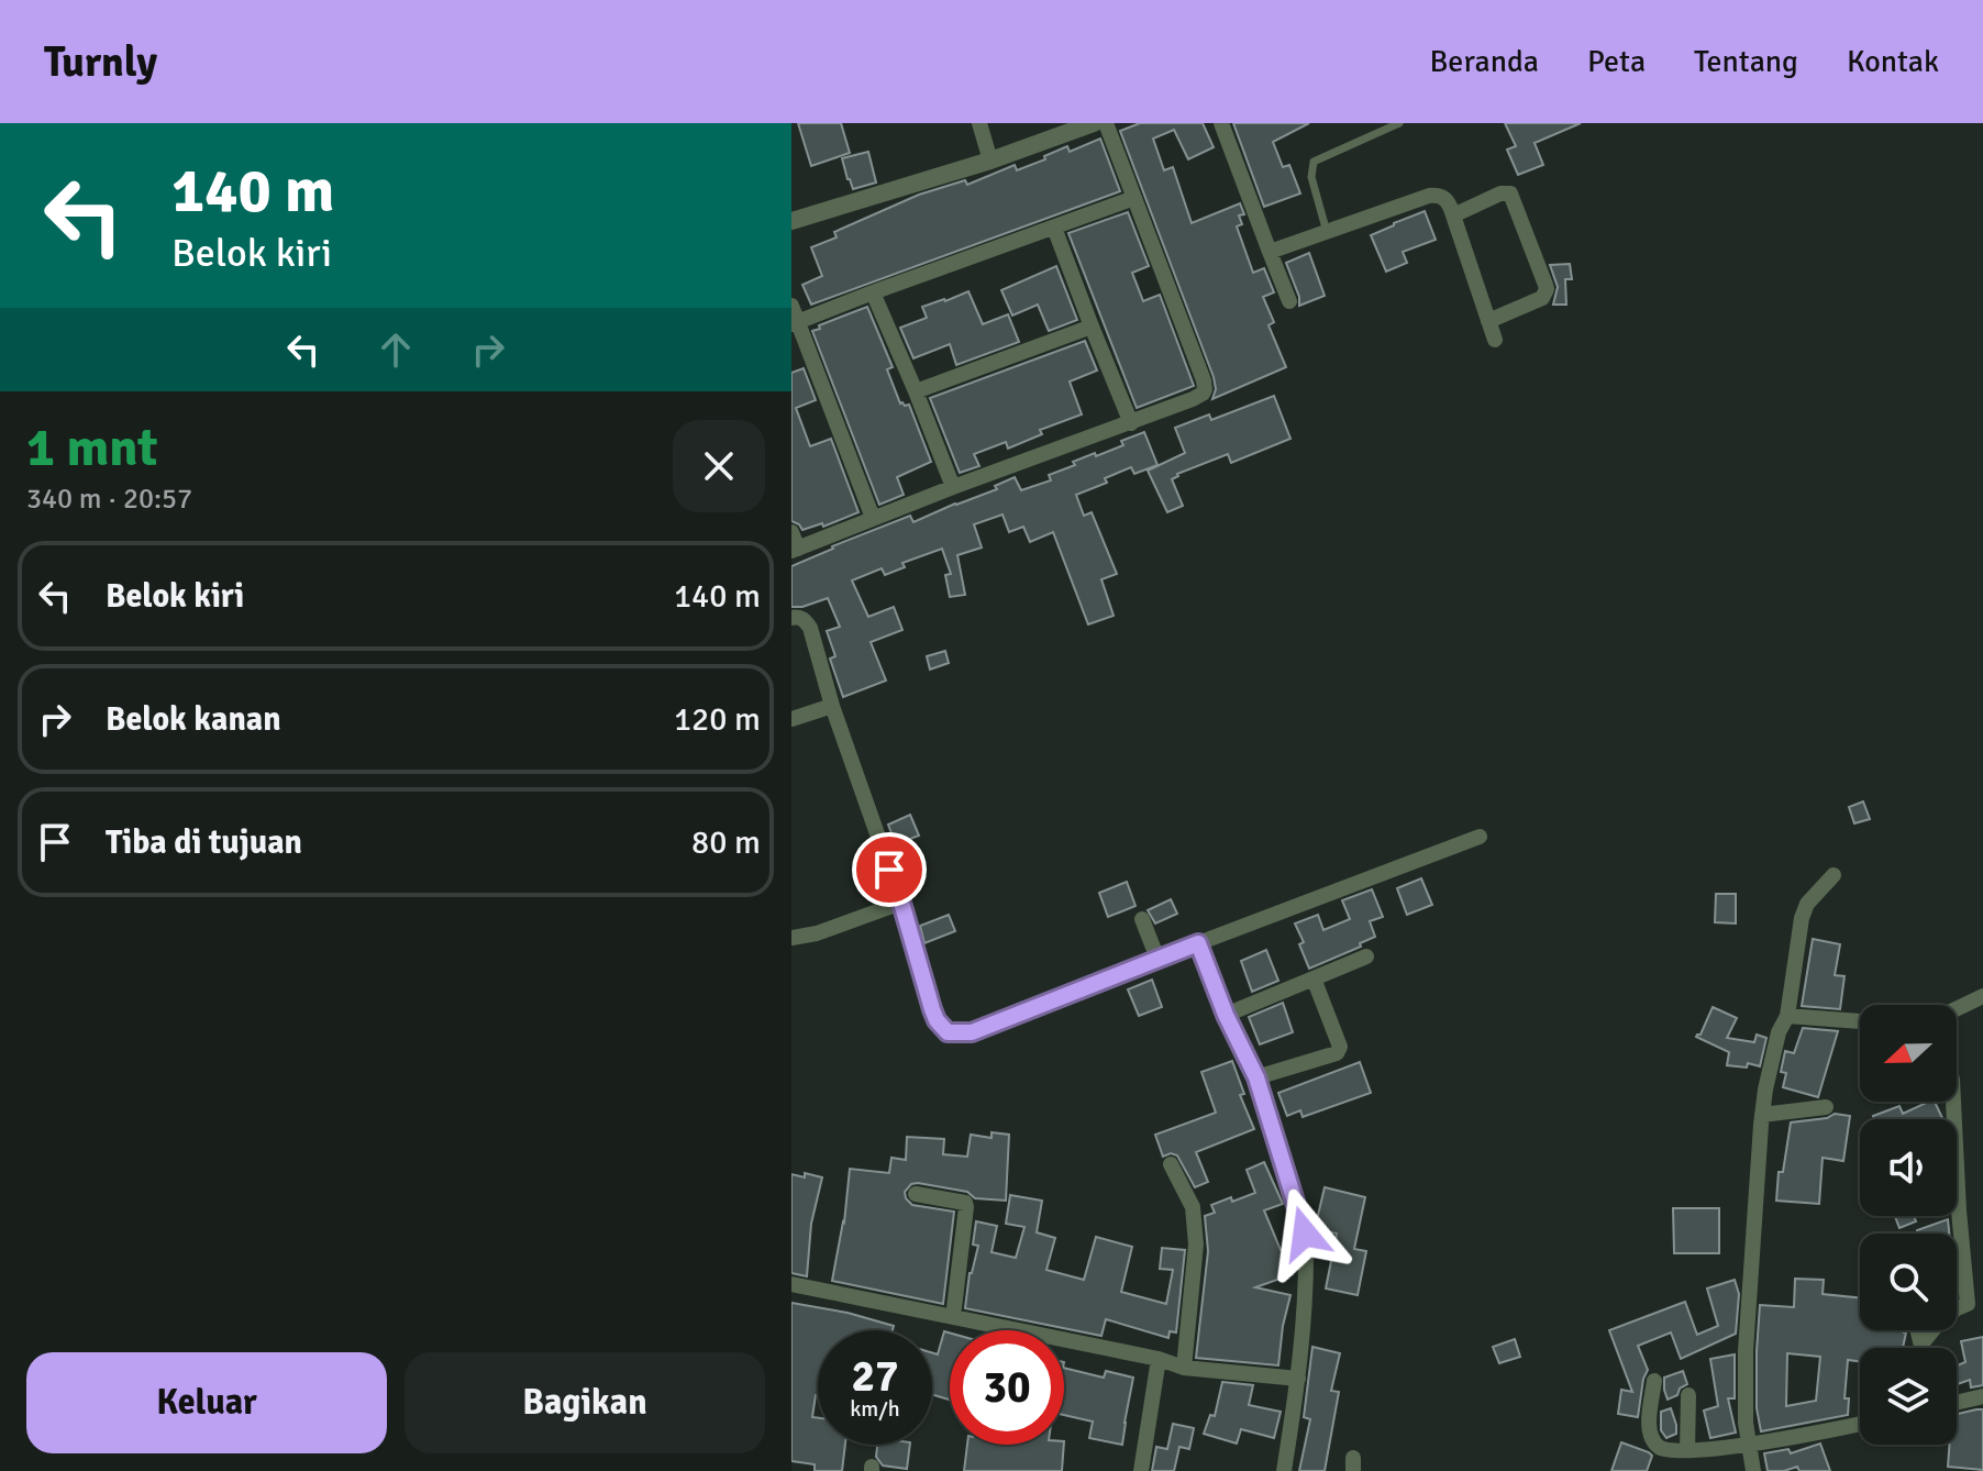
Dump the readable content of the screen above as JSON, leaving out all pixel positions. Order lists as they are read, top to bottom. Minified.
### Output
{"north":"left","page":{"header":"Turnly","nav":["Beranda","Peta","Tentang","Kontak"],"turn":["140 m","Belok kiri"],"heading":["1 mnt","340 m · 20:57"],"list":[{"name":"Belok kiri","value":"140 m"},{"name":"Belok kanan","value":"120 m"},{"name":"Tiba di tujuan","value":"80 m"}],"speed":"27 km/h","limit":"30","buttons":["Keluar","Bagikan"]}}
